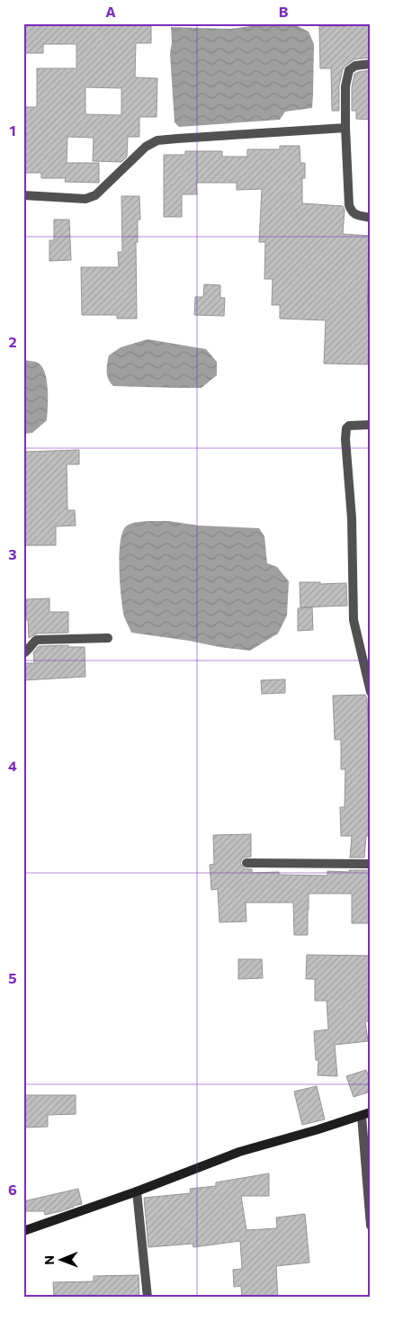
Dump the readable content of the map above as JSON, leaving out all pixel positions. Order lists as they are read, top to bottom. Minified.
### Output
{"north":"left","grid":{"columns":["A","B"],"rows":["1","2","3","4","5","6"]}}
